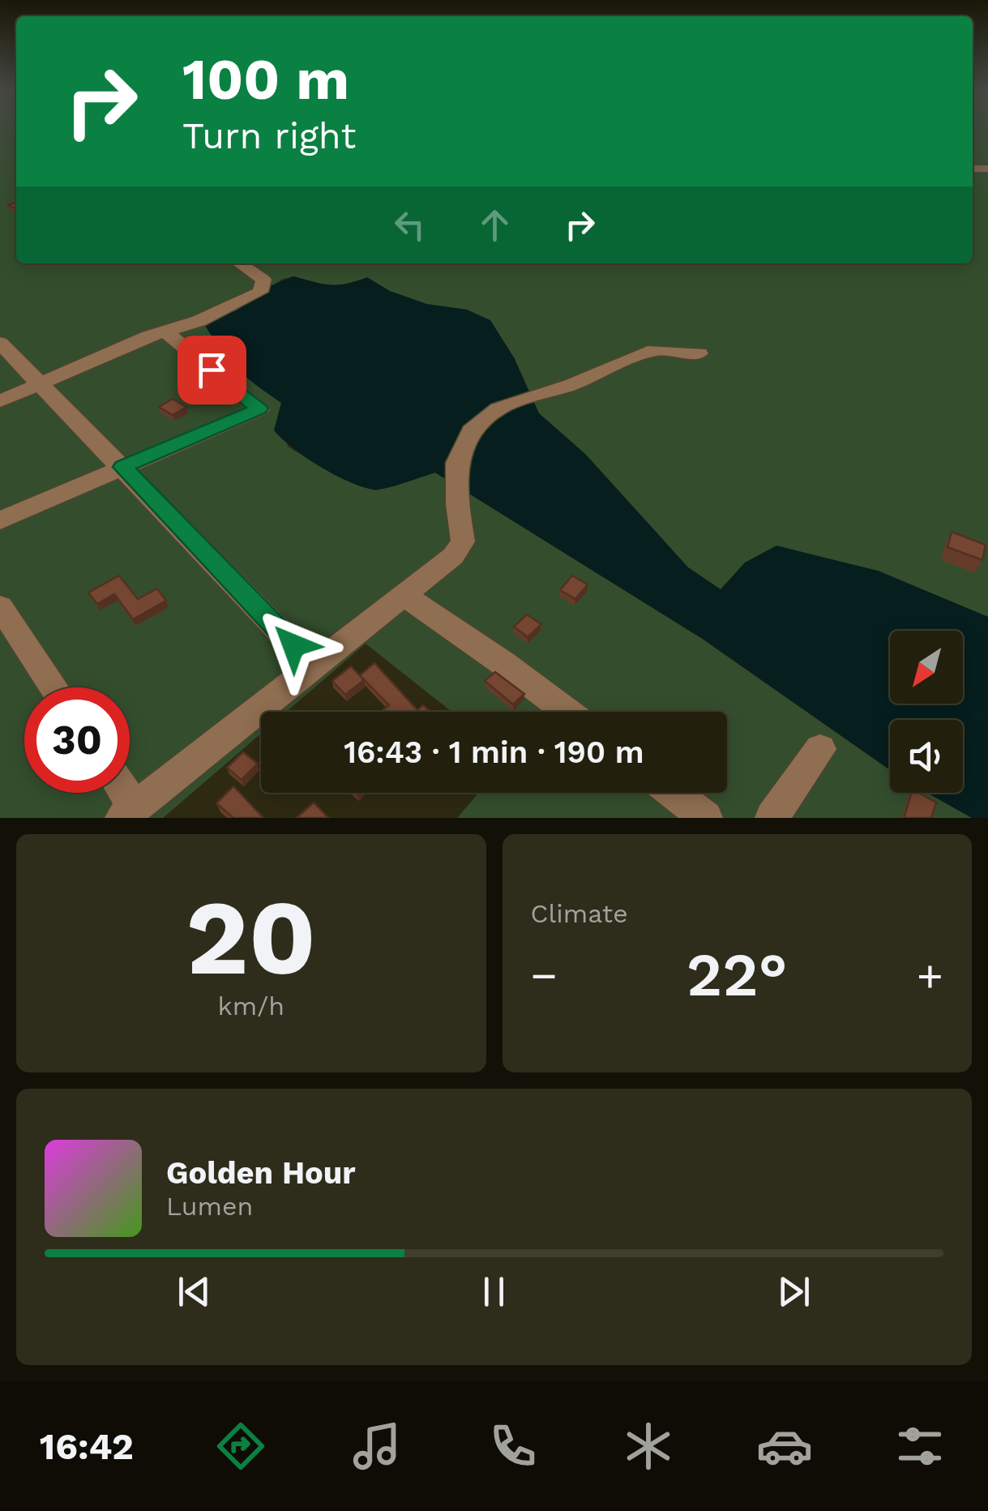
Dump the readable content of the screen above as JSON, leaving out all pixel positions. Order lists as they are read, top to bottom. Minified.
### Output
{"north":"bottom left","page":{"turn":["100 m","Turn right"],"limit":"30","trip":"16:43 · 1 min · 190 m","tile":[["20","km/h"],"Climate"],"heat":["−","22°","+"],"song":["Golden Hour","Lumen"],"tabs":"16:42"}}
